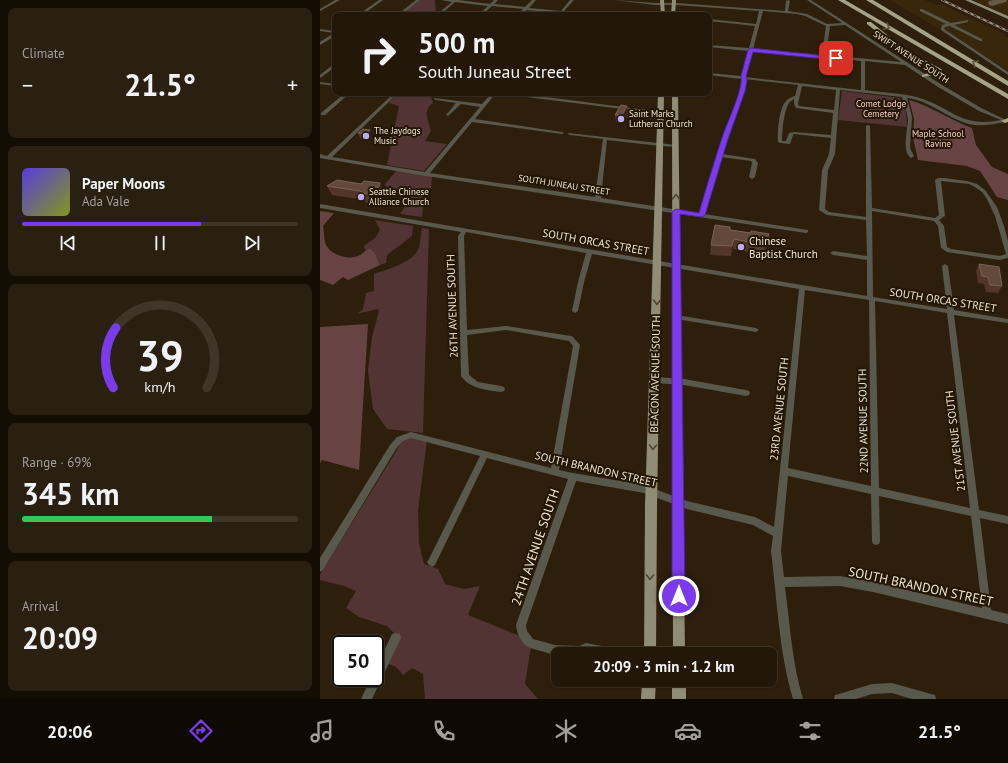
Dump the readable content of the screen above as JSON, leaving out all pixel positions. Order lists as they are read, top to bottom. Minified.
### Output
{"streets":{"main road":["BEACON AVENUE SOUTH"],"street":["SWIFT AVENUE SOUTH","SOUTH JUNEAU STREET","SOUTH ORCAS STREET","26TH AVENUE SOUTH","23RD AVENUE SOUTH","22ND AVENUE SOUTH","21ST AVENUE SOUTH","SOUTH BRANDON STREET","24TH AVENUE SOUTH"]},"crossings":[["SOUTH JUNEAU STREET","BEACON AVENUE SOUTH"],["SOUTH ORCAS STREET","26TH AVENUE SOUTH"],["SOUTH ORCAS STREET","BEACON AVENUE SOUTH"],["SOUTH ORCAS STREET","23RD AVENUE SOUTH"],["SOUTH ORCAS STREET","22ND AVENUE SOUTH"],["SOUTH ORCAS STREET","21ST AVENUE SOUTH"],["BEACON AVENUE SOUTH","SOUTH BRANDON STREET"],["23RD AVENUE SOUTH","SOUTH BRANDON STREET"],["21ST AVENUE SOUTH","SOUTH BRANDON STREET"],["SOUTH BRANDON STREET","24TH AVENUE SOUTH"]],"parks":["Comet Lodge Cemetery","Maple School Ravine"],"places":["Saint Marks Lutheran Church","The Jaydogs Music","Seattle Chinese Alliance Church","Chinese Baptist Church"],"page":{"tile":["Climate",["Range · 69%","345 km"],["Arrival","20:09"]],"turn":["500 m","South Juneau Street"],"heat":["−","21.5°","+"],"song":["Paper Moons","Ada Vale"],"limit":"50","trip":"20:09 · 3 min · 1.2 km","tabs":["20:06","21.5°"],"gauge":["39","km/h"]}}
